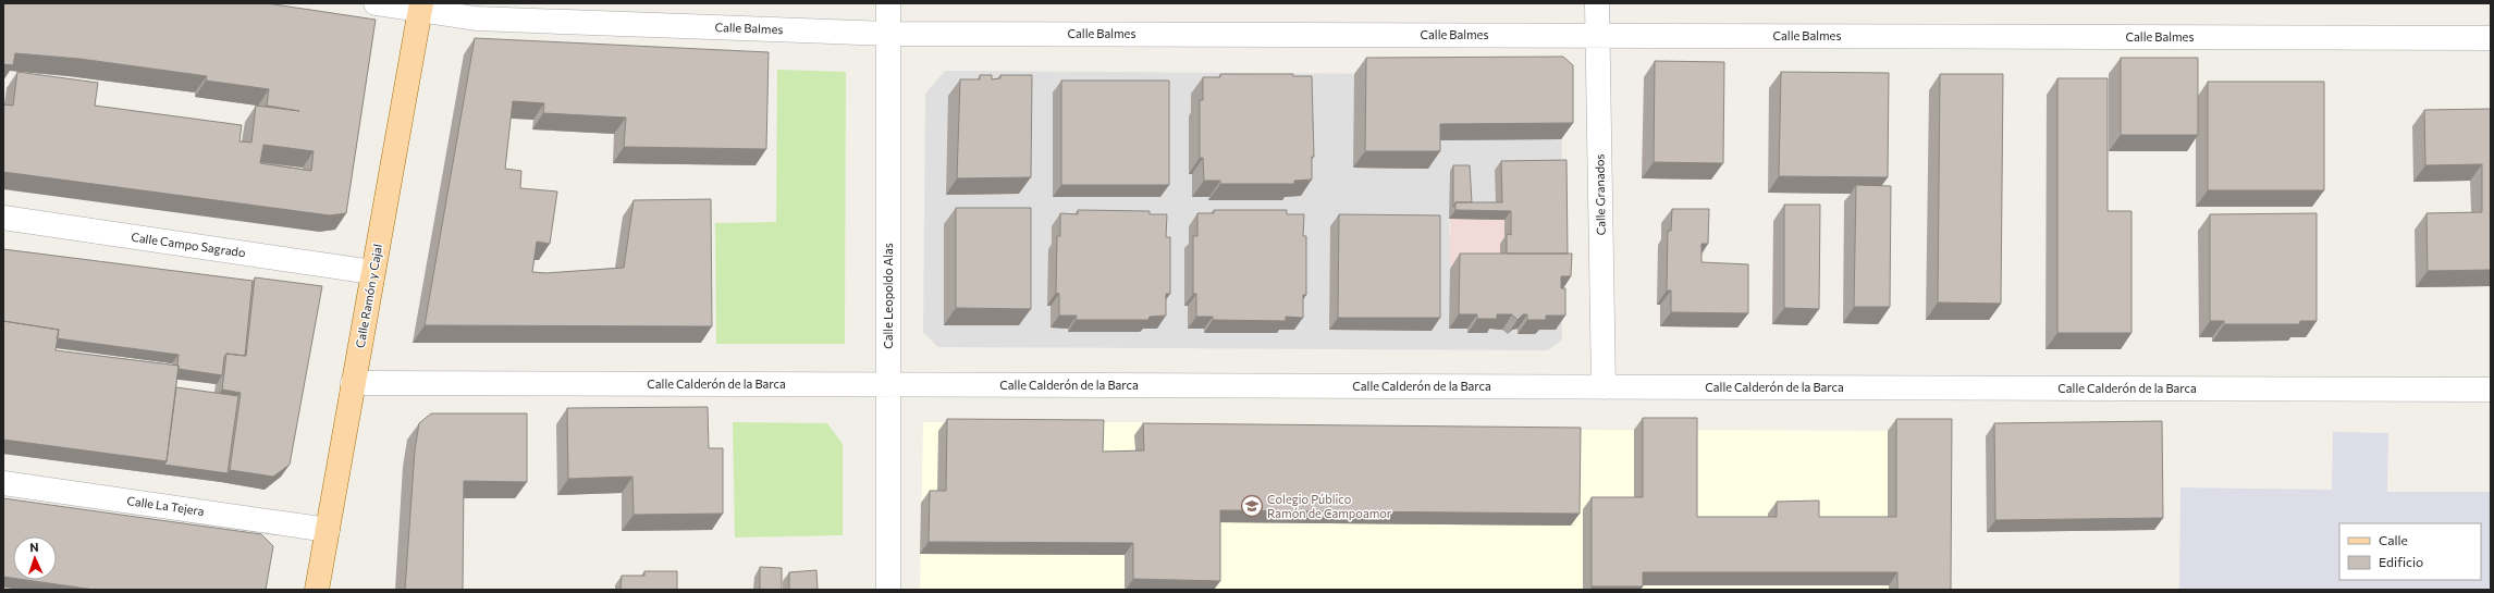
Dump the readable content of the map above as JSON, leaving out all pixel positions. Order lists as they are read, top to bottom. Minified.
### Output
{"streets":{"main road":["Calle Ramón y Cajal"],"street":["Calle Balmes","Calle Granados","Calle Campo Sagrado","Calle Leopoldo Alas","Calle Calderón de la Barca","Calle La Tejera"]},"crossings":[["Calle Balmes","Calle Granados"],["Calle Balmes","Calle Ramón y Cajal"],["Calle Balmes","Calle Leopoldo Alas"],["Calle Granados","Calle Calderón de la Barca"],["Calle Campo Sagrado","Calle Ramón y Cajal"],["Calle Ramón y Cajal","Calle Calderón de la Barca"],["Calle Ramón y Cajal","Calle La Tejera"],["Calle Leopoldo Alas","Calle Calderón de la Barca"]],"places":{"school or university":["Colegio Público Ramón de Campoamor"]},"legend":["Calle","Edificio"],"north":"top"}
